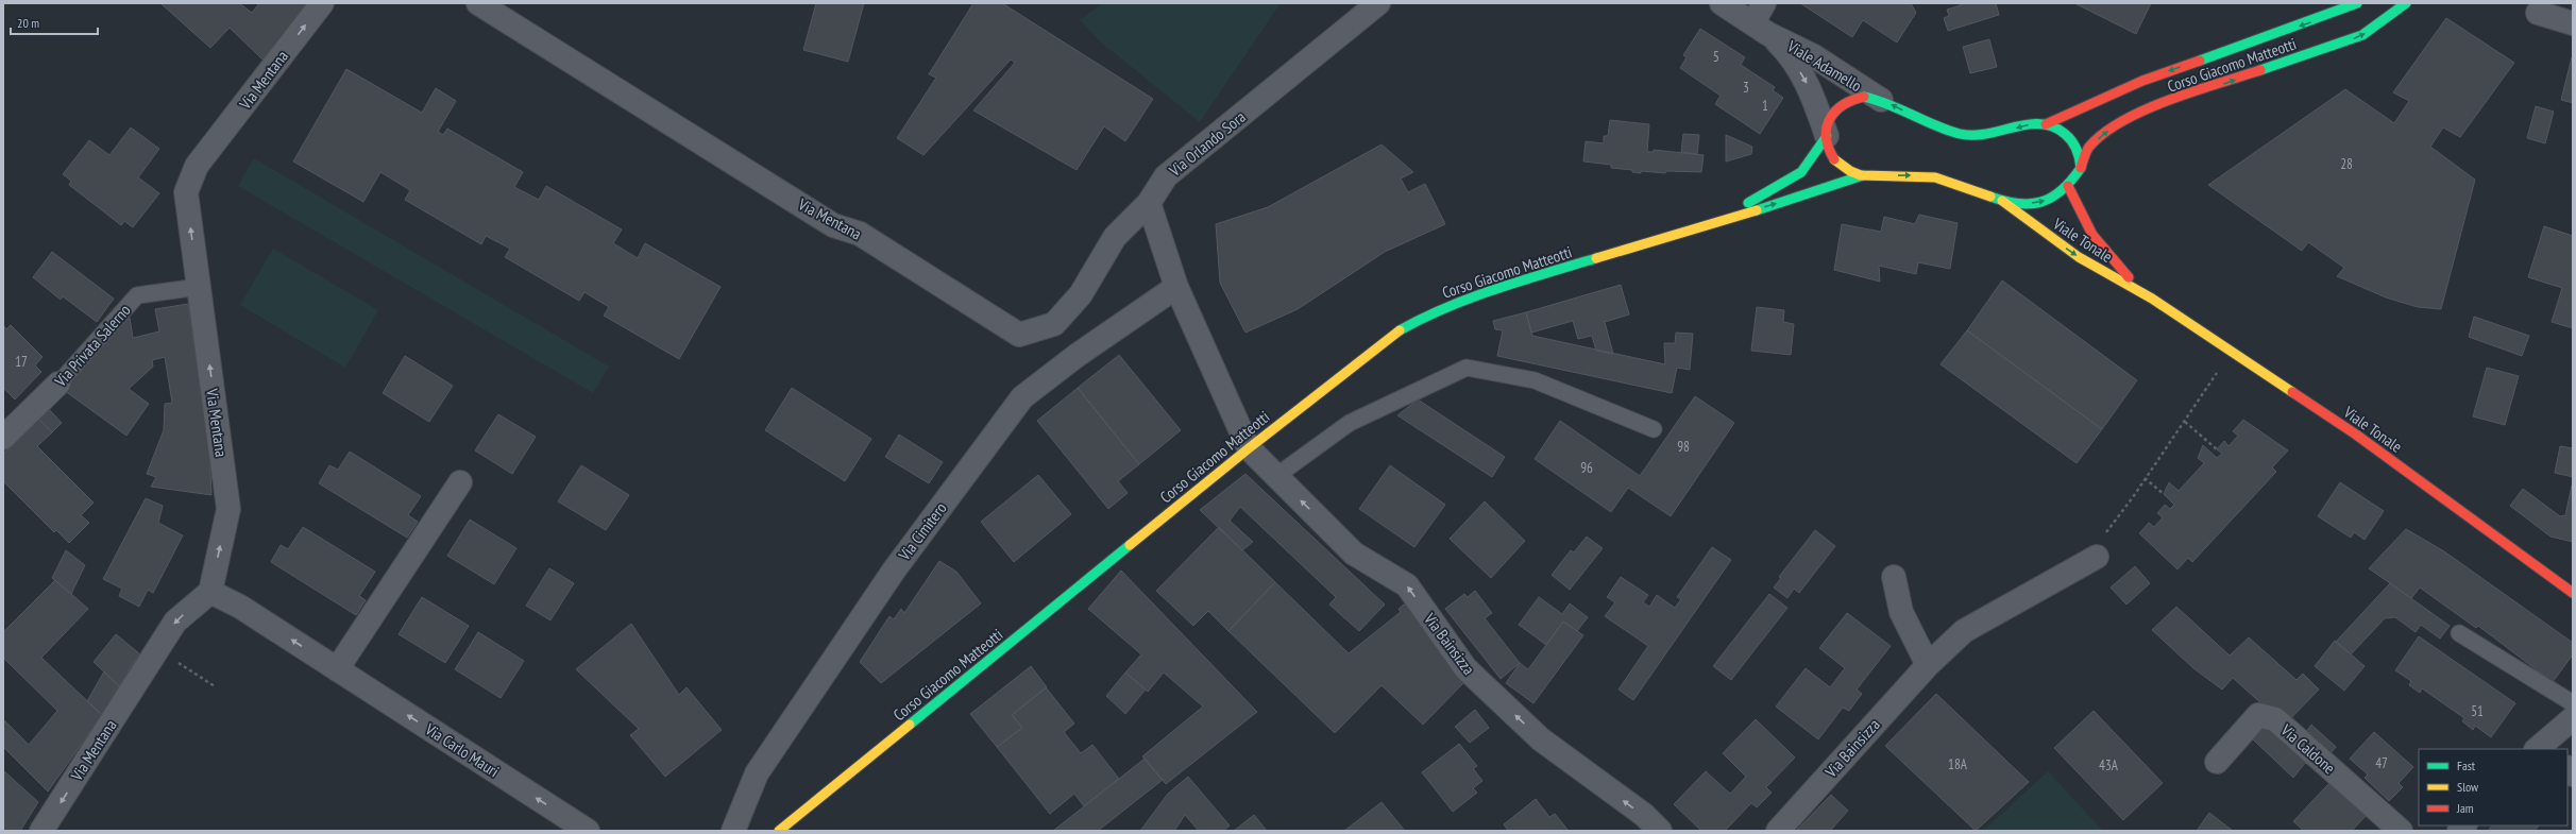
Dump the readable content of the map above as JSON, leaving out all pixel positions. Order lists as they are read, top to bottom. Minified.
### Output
{"streets":{"main road":["Corso Giacomo Matteotti","Viale Tonale"],"street":["Viale Adamello","Via Mentana","Via Orlando Sora","Via Privata Salerno","Via Cimitero","Via Bainsizza","Via Caldone","Via Carlo Mauri"]},"crossings":[["Corso Giacomo Matteotti","Viale Adamello"],["Corso Giacomo Matteotti","Viale Tonale"],["Corso Giacomo Matteotti","Via Bainsizza"],["Via Mentana","Via Orlando Sora"],["Via Mentana","Via Privata Salerno"],["Via Mentana","Via Carlo Mauri"]],"one_way":["Viale Adamello","Via Bainsizza","Via Carlo Mauri"],"house_numbers":["5","3","1","28","17","98","96","51","47","18A","43A"],"legend":["Fast","Slow","Jam"],"scale_bar":"20 m"}
